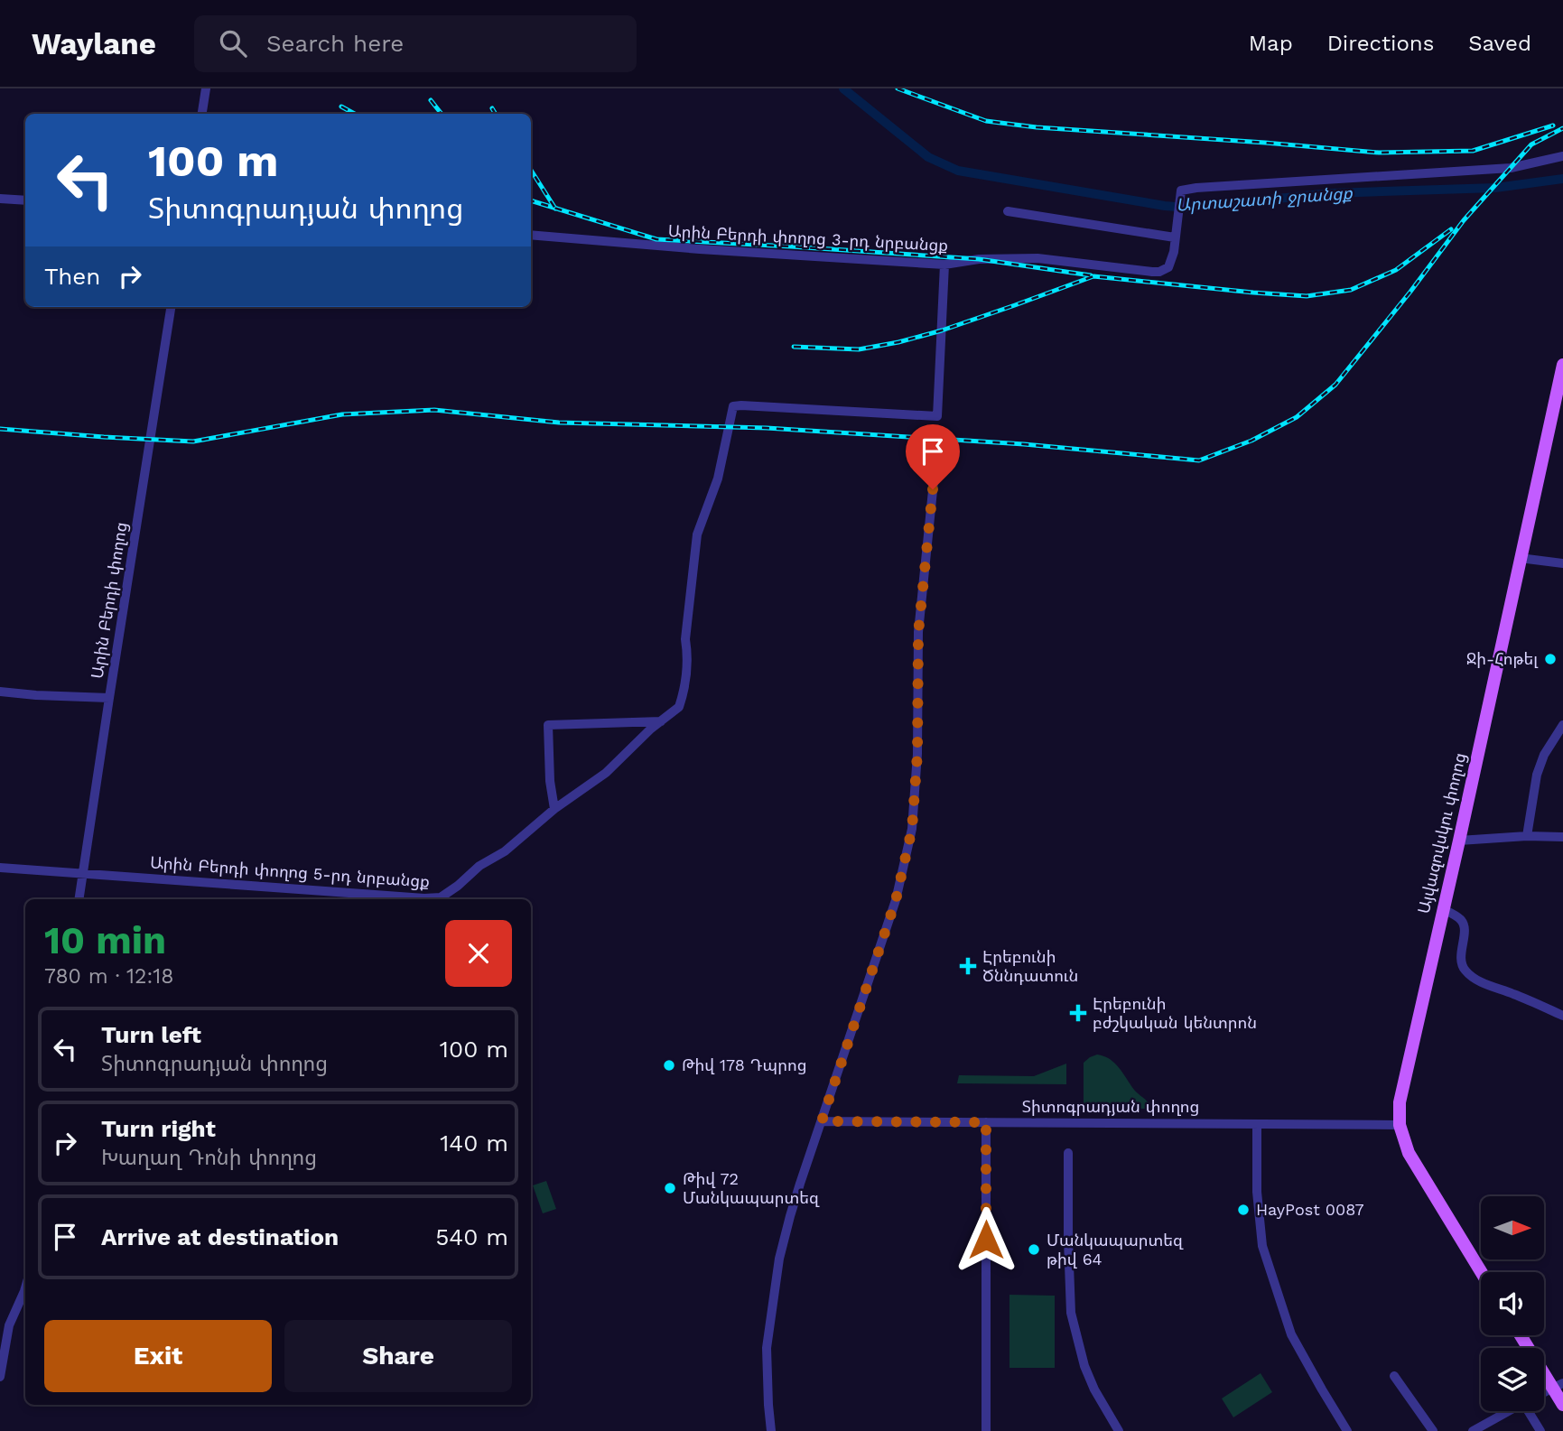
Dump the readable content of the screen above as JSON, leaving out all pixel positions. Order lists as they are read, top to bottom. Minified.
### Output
{"streets":{"main road":["Այվազովսկու փողոց"],"street":["Արին Բերդի փողոց 3-րդ նրբանցք","Արին Բերդի փողոց","Արին Բերդի փողոց 5-րդ նրբանցք","Տիտոգրադյան փողոց"]},"crossings":[["Արին Բերդի փողոց 3-րդ նրբանցք","Արին Բերդի փողոց 5-րդ նրբանցք"],["Արին Բերդի փողոց","Արին Բերդի փողոց 5-րդ նրբանցք"],["Այվազովսկու փողոց","Տիտոգրադյան փողոց"]],"water":["Արտաշատի ջրանցք"],"places":{"other":["Ջի-Հոթել","Թիվ 178 Դպրոց","Թիվ 72 Մանկապարտեզ","HayPost 0087","Մանկապարտեզ թիվ 64"],"health":["Էրեբունի Ծննդատուն","Էրեբունի բժշկական կենտրոն"]},"north":"right","page":{"header":"Waylane","search":"Search here","nav":["Map","Directions","Saved"],"turn":["100 m","Տիտոգրադյան փողոց"],"then":"Then","heading":["10 min","780 m · 12:18"],"list":[{"name":"Turn left","note":"Տիտոգրադյան փողոց","value":"100 m"},{"name":"Turn right","note":"Խաղաղ Դոնի փողոց","value":"140 m"},{"name":"Arrive at destination","value":"540 m"}],"buttons":["Exit","Share"]}}
